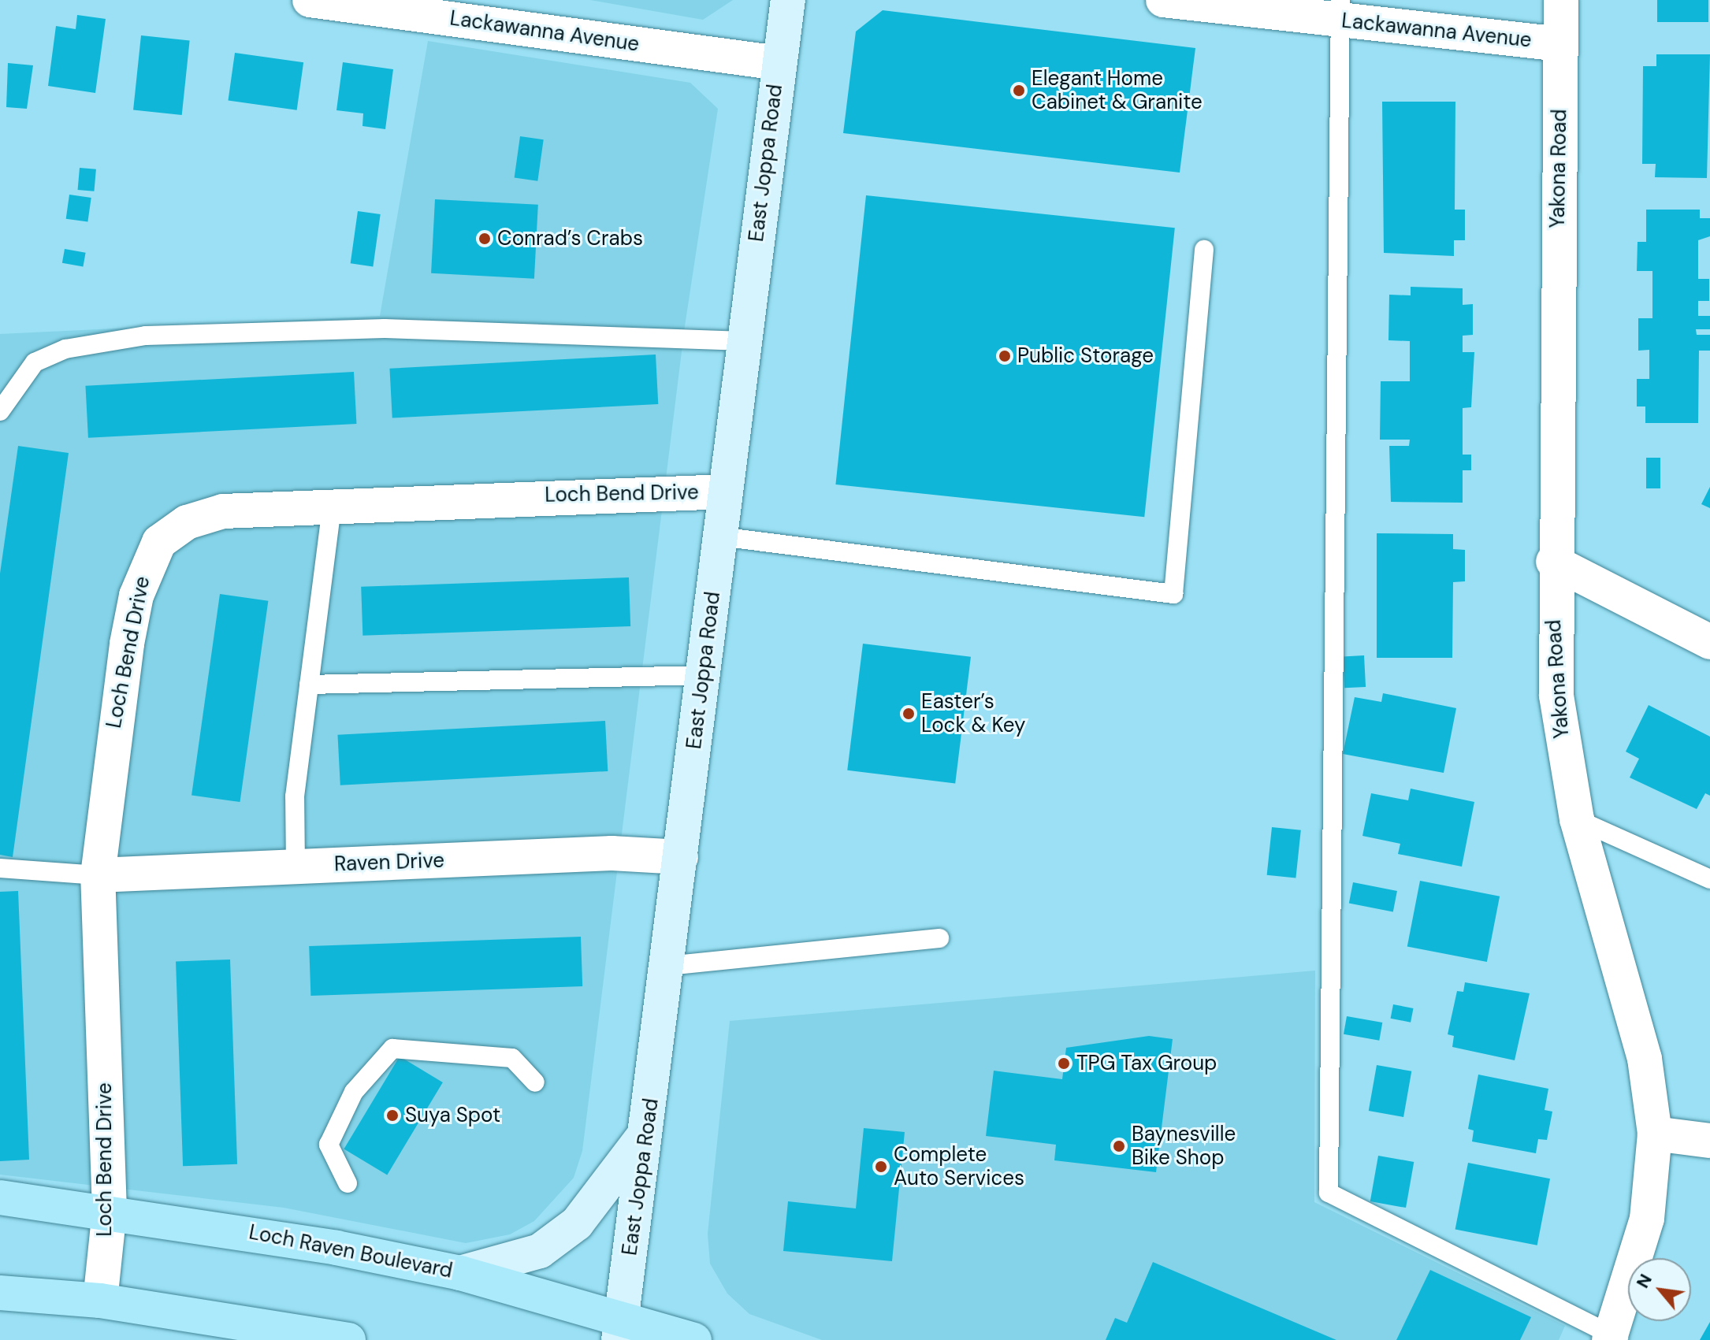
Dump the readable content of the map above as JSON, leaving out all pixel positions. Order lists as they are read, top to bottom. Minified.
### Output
{"streets":{"main road":["East Joppa Road","Loch Raven Boulevard"],"street":["Lackawanna Avenue","Yakona Road","Loch Bend Drive","Raven Drive"]},"crossings":[["Lackawanna Avenue","East Joppa Road"],["Lackawanna Avenue","Yakona Road"],["East Joppa Road","Loch Bend Drive"],["East Joppa Road","Raven Drive"],["East Joppa Road","Loch Raven Boulevard"],["Loch Bend Drive","Raven Drive"],["Loch Bend Drive","Loch Raven Boulevard"]],"places":["Elegant Home Cabinet & Granite","Conrad’s Crabs","Public Storage","Easter’s Lock & Key","TPG Tax Group","Suya Spot","Baynesville Bike Shop","Complete Auto Services"],"north":"top left"}
